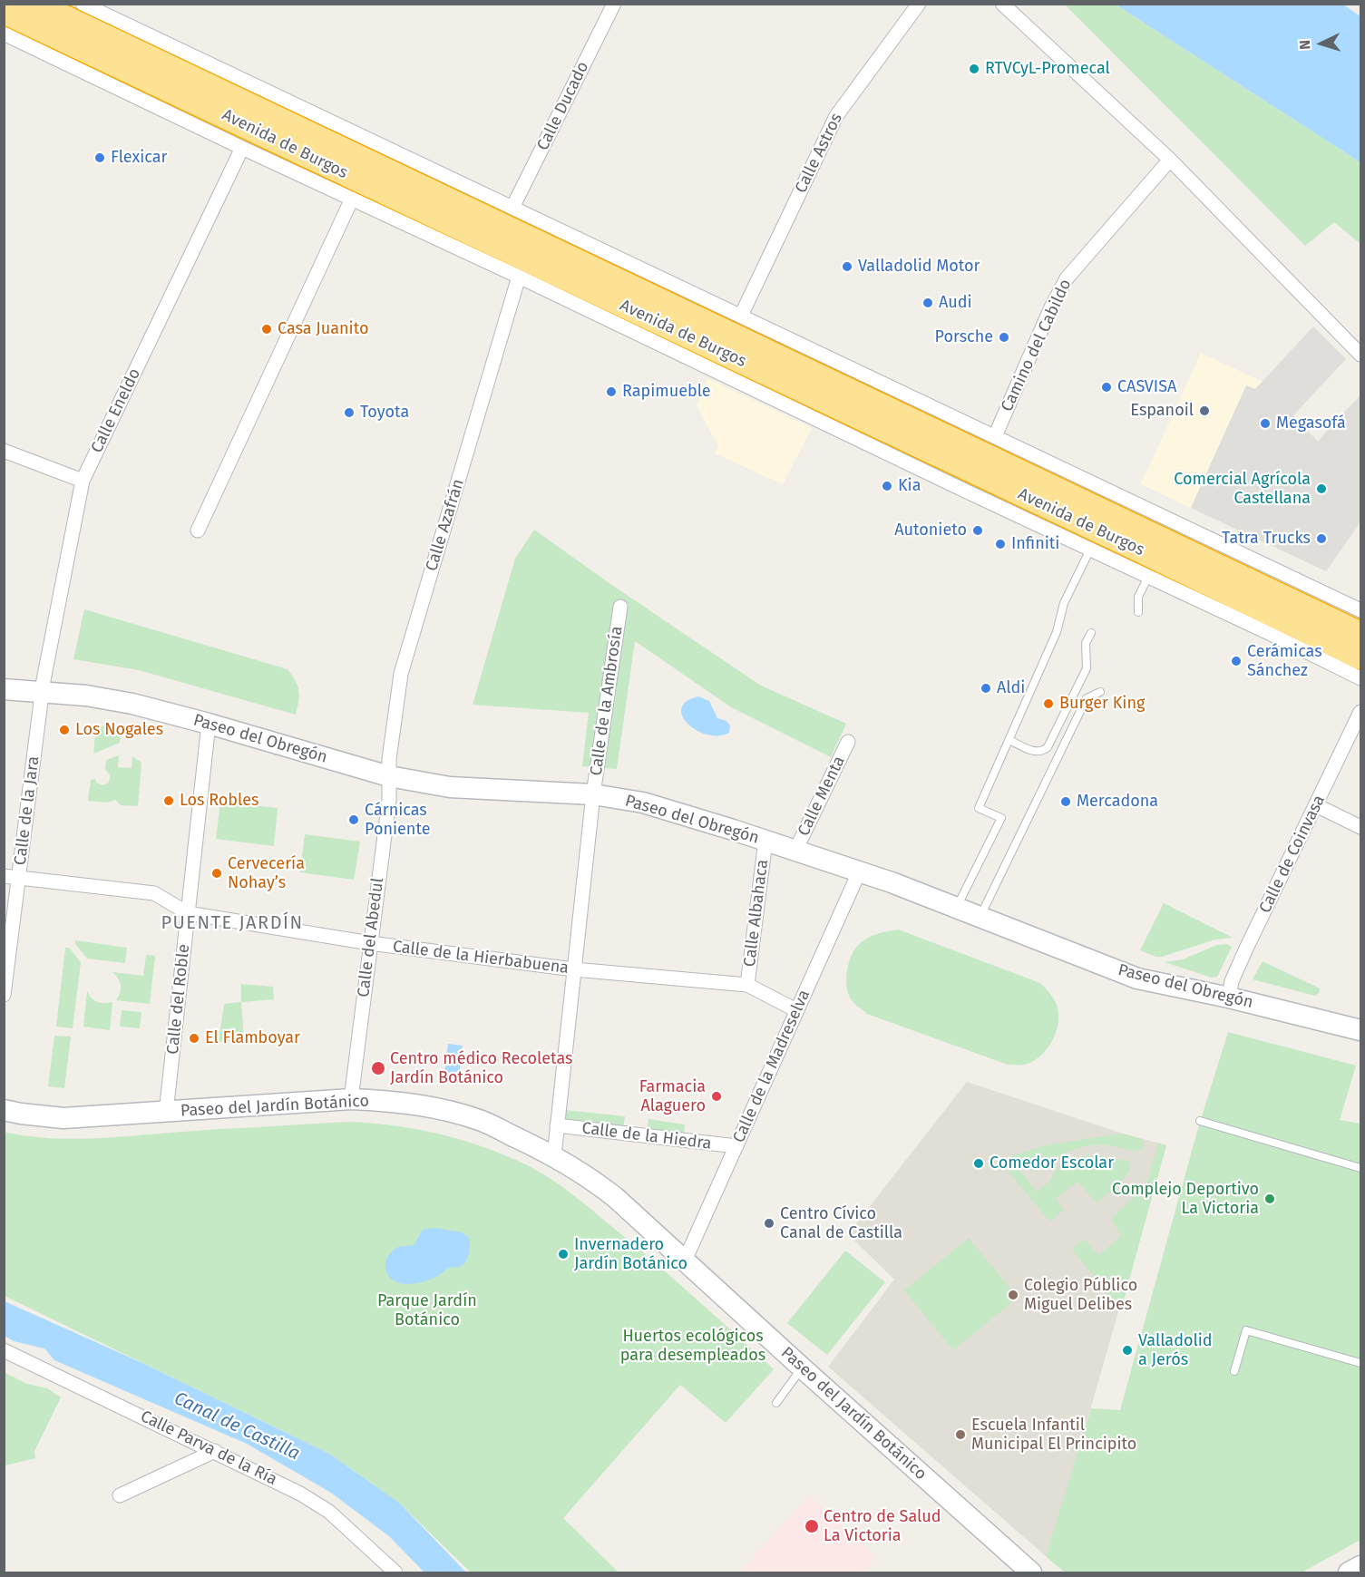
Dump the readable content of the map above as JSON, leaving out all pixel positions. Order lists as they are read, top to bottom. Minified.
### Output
{"streets":{"highway":["Avenida de Burgos"],"street":["Calle Ducado","Calle Astros","Camino del Cabildo","Calle Eneldo","Calle Azafrán","Calle de la Ambrosía","Paseo del Obregón","Calle Menta","Calle de la Jara","Calle de Coinvasa","Calle Albahaca","Calle del Abedul","Calle de la Hierbabuena","Calle del Roble","Calle de la Madreselva","Paseo del Jardín Botánico","Calle de la Hiedra","Calle Parva de la Ría"]},"crossings":[["Avenida de Burgos","Calle Eneldo"],["Avenida de Burgos","Calle Azafrán"],["Calle Eneldo","Paseo del Obregón"],["Calle Eneldo","Calle de la Jara"],["Calle Azafrán","Paseo del Obregón"],["Calle Azafrán","Calle del Abedul"],["Calle de la Ambrosía","Paseo del Obregón"],["Calle de la Ambrosía","Calle de la Hierbabuena"],["Calle de la Ambrosía","Paseo del Jardín Botánico"],["Calle de la Ambrosía","Calle de la Hiedra"],["Paseo del Obregón","Calle Menta"],["Paseo del Obregón","Calle de la Jara"],["Paseo del Obregón","Calle de Coinvasa"],["Paseo del Obregón","Calle Albahaca"],["Paseo del Obregón","Calle del Abedul"],["Paseo del Obregón","Calle del Roble"],["Paseo del Obregón","Calle de la Madreselva"],["Calle de la Jara","Calle de la Hierbabuena"],["Calle Albahaca","Calle de la Hierbabuena"],["Calle del Abedul","Calle de la Hierbabuena"],["Calle del Abedul","Paseo del Jardín Botánico"],["Calle de la Hierbabuena","Calle del Roble"],["Calle de la Hierbabuena","Calle de la Madreselva"],["Calle del Roble","Paseo del Jardín Botánico"],["Calle de la Madreselva","Paseo del Jardín Botánico"],["Calle de la Madreselva","Calle de la Hiedra"]],"districts":["PUENTE JARDÍN"],"water":["Canal de Castilla"],"parks":["Parque Jardín Botánico","Huertos ecológicos para desempleados"],"places":["RTVCyL-Promecal","Flexicar","Valladolid Motor","Audi","Casa Juanito","Porsche","CASVISA","Rapimueble","Espanoil","Toyota","Megasofá","Kia","Comercial Agrícola Castellana","Autonieto","Tatra Trucks","Infiniti","Cerámicas Sánchez","Aldi","Burger King","Los Nogales","Los Robles","Mercadona","Cárnicas Poniente","Cervecería Nohay’s","El Flamboyar","Centro médico Recoletas Jardín Botánico","Farmacia Alaguero","Comedor Escolar","Complejo Deportivo La Victoria","Centro Cívico Canal de Castilla","Invernadero Jardín Botánico","Colegio Público Miguel Delibes","Valladolid a Jerós","Escuela Infantil Municipal El Principito","Centro de Salud La Victoria"],"north":"left"}
